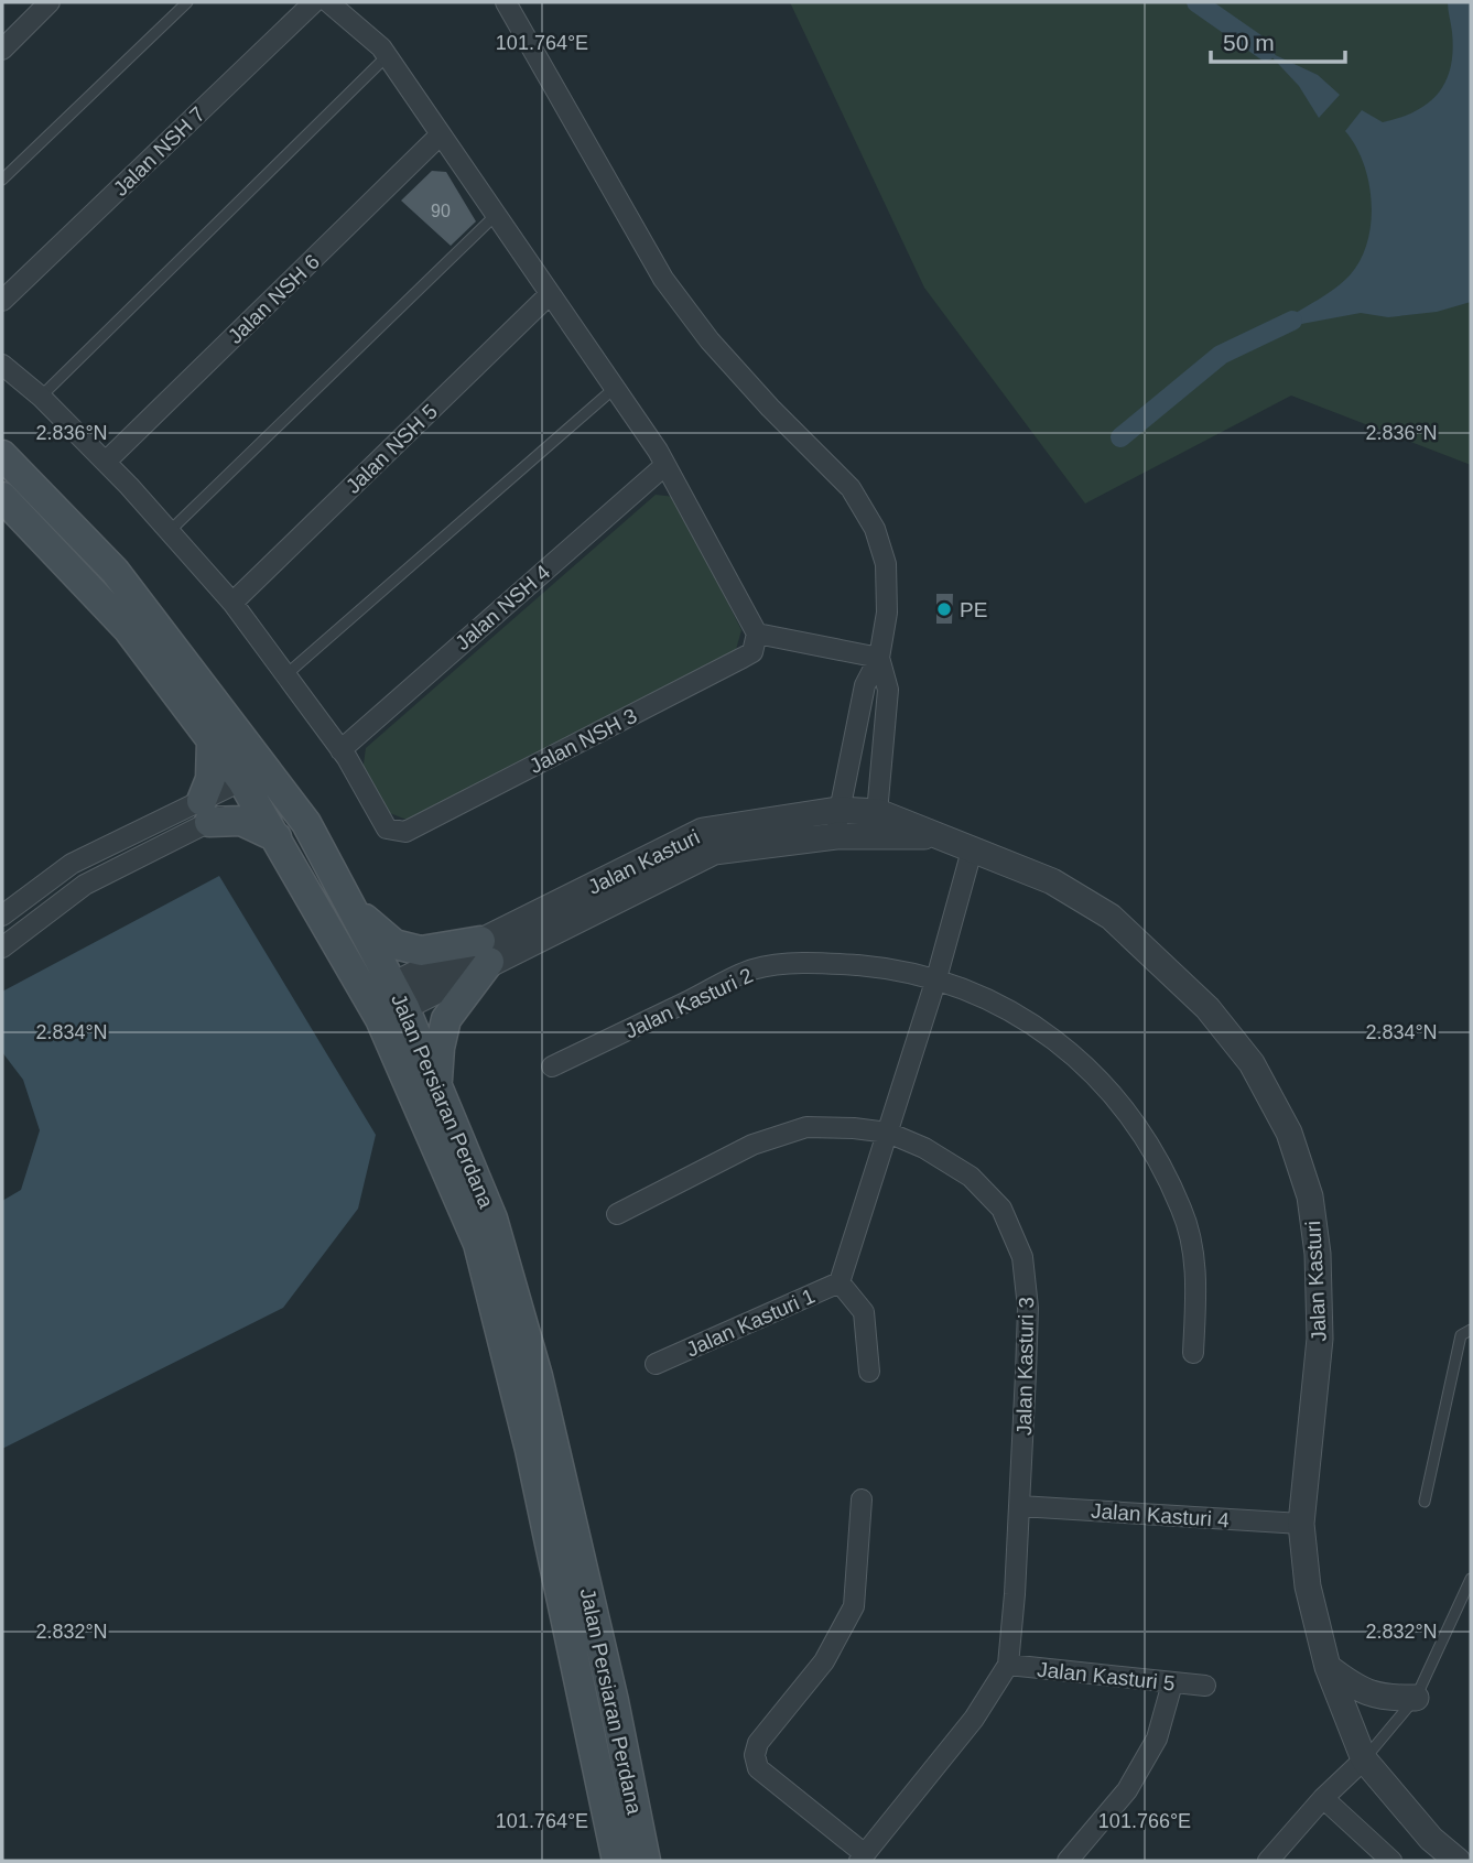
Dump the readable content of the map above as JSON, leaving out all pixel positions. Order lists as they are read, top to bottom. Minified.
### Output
{"streets":{"main road":["Jalan Persiaran Perdana"],"street":["Jalan NSH 7","Jalan NSH 6","Jalan NSH 5","Jalan NSH 4","Jalan NSH 3","Jalan Kasturi","Jalan Kasturi 2","Jalan Kasturi 1","Jalan Kasturi 3","Jalan Kasturi 4","Jalan Kasturi 5"]},"crossings":[["Jalan NSH 4","Jalan NSH 3"],["Jalan Kasturi","Jalan Persiaran Perdana"],["Jalan Kasturi","Jalan Kasturi 4"],["Jalan Kasturi 3","Jalan Kasturi 4"],["Jalan Kasturi 3","Jalan Kasturi 5"]],"places":["PE"],"house_numbers":["90"],"scale_bar":"50 m","coordinates":["101.764°E","2.836°N","2.834°N","2.832°N","101.766°E"]}
